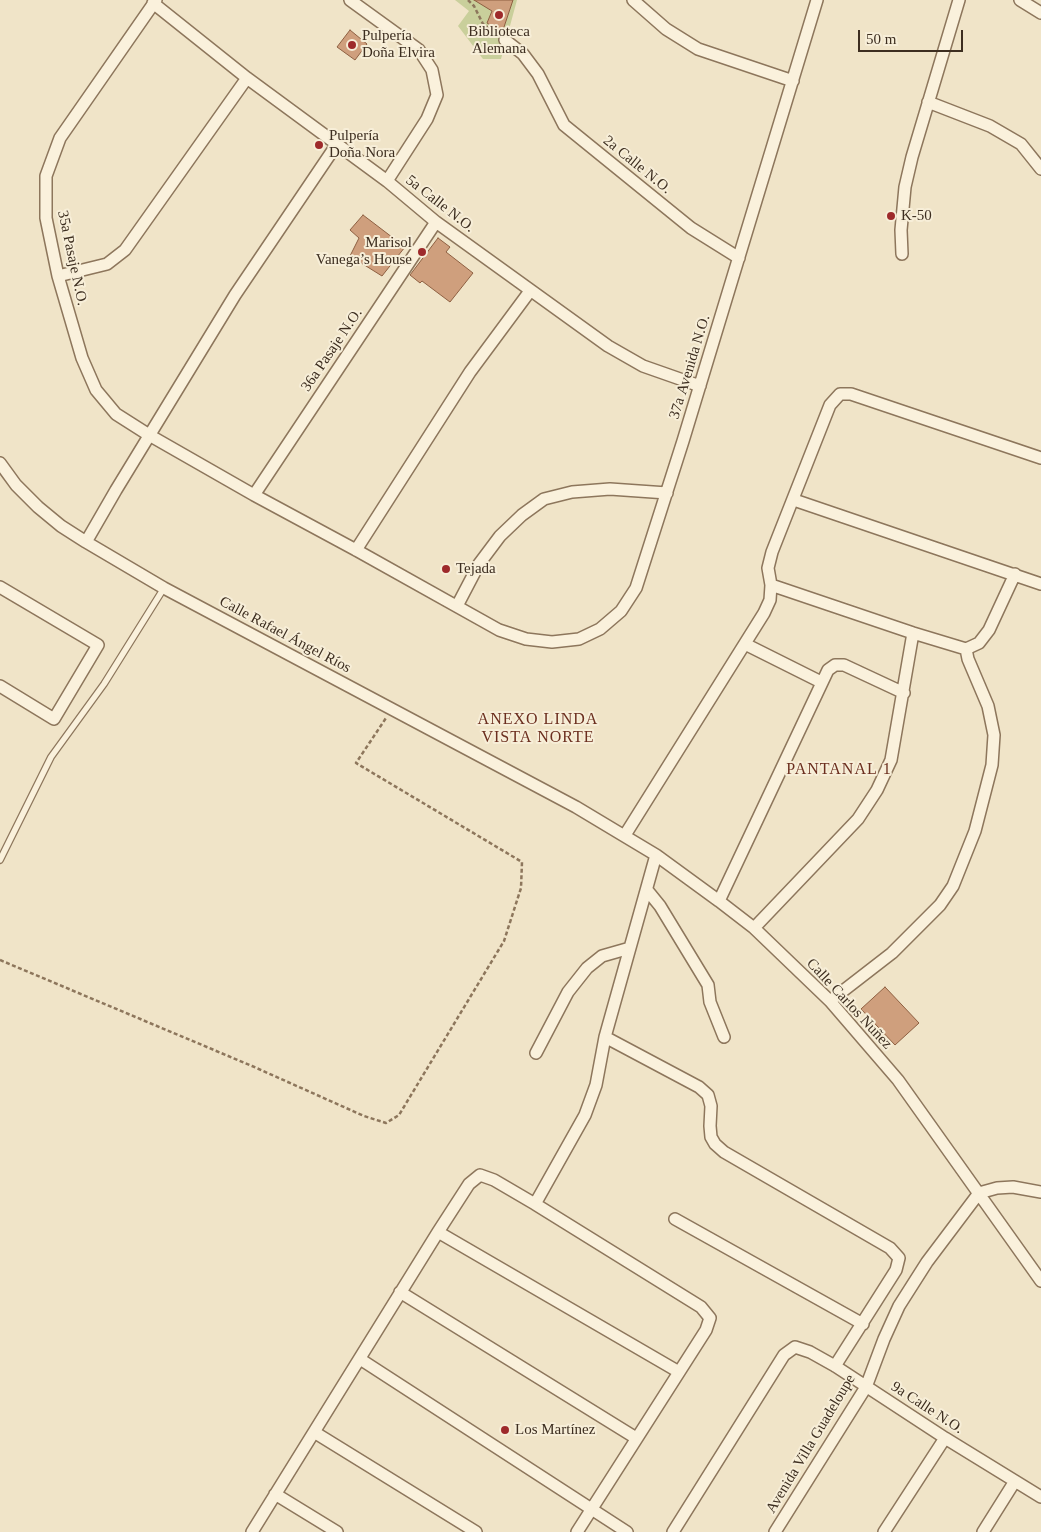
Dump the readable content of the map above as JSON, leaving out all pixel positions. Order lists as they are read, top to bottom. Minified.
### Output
{"streets":{"street":["2a Calle N.O.","5a Calle N.O.","35a Pasaje N.O.","36a Pasaje N.O.","37a Avenida N.O.","Calle Rafael Ángel Ríos","Calle Carlos Nuñez","9a Calle N.O.","Avenida Villa Guadeloupe"]},"crossings":[["2a Calle N.O.","37a Avenida N.O."],["5a Calle N.O.","35a Pasaje N.O."],["5a Calle N.O.","36a Pasaje N.O."],["5a Calle N.O.","37a Avenida N.O."],["35a Pasaje N.O.","36a Pasaje N.O."],["35a Pasaje N.O.","37a Avenida N.O."],["Calle Rafael Ángel Ríos","Calle Carlos Nuñez"],["Calle Carlos Nuñez","Avenida Villa Guadeloupe"],["9a Calle N.O.","Avenida Villa Guadeloupe"]],"districts":["ANEXO LINDA VISTA NORTE","PANTANAL 1"],"places":["Biblioteca Alemana","Pulpería Doña Elvira","Pulpería Doña Nora","K-50","Marisol Vanega’s House","Tejada","Los Martínez"],"scale_bar":"50 m"}
